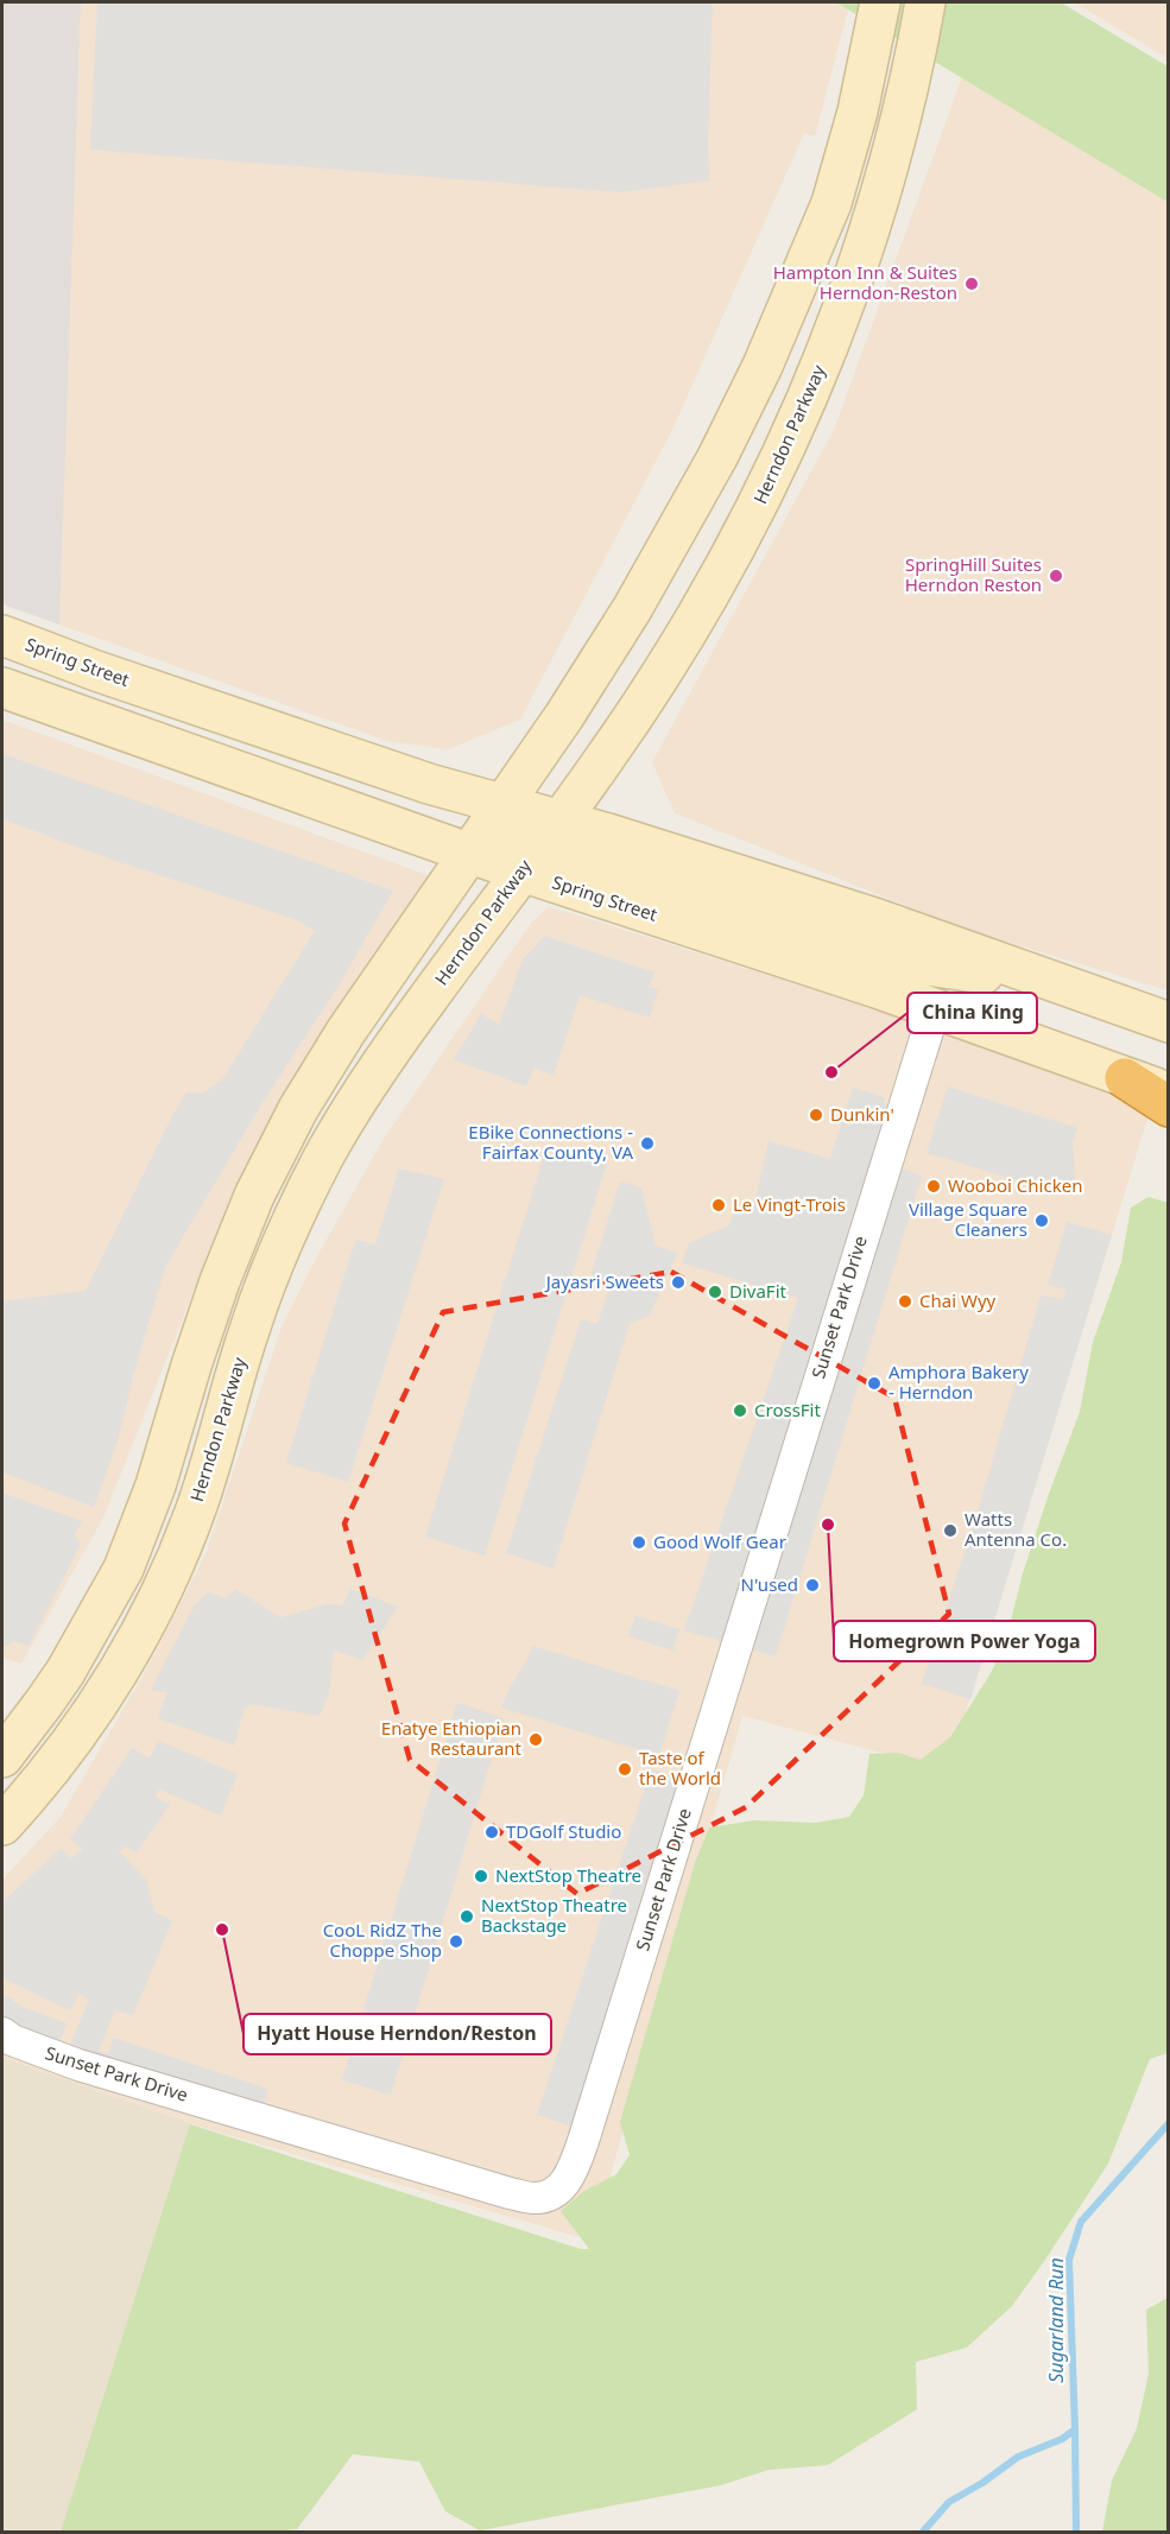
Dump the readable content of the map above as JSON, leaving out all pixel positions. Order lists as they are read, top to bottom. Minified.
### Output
{"streets":{"main road":["Herndon Parkway","Spring Street"],"street":["Sunset Park Drive"]},"crossings":[["Herndon Parkway","Spring Street"],["Spring Street","Sunset Park Drive"]],"water":["Sugarland Run"],"places":["Hampton Inn & Suites Herndon-Reston","SpringHill Suites Herndon Reston","China King","Dunkin'","EBike Connections - Fairfax County, VA","Wooboi Chicken","Le Vingt-Trois","Village Square Cleaners","Jayasri Sweets","DivaFit","Chai Wyy","Amphora Bakery - Herndon","CrossFit","Homegrown Power Yoga","Watts Antenna Co.","Good Wolf Gear","N'used","Enatye Ethiopian Restaurant","Taste of the World","TDGolf Studio","NextStop Theatre","NextStop Theatre Backstage","Hyatt House Herndon/Reston","CooL RidZ The Choppe Shop"]}
